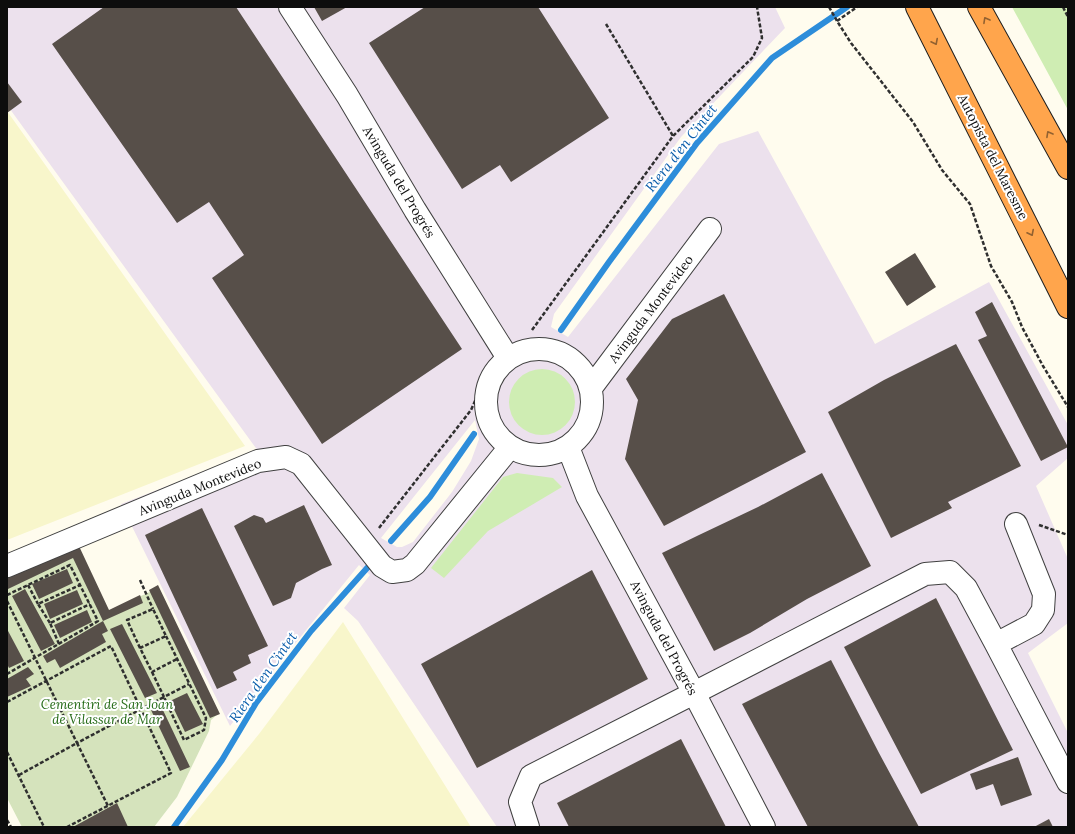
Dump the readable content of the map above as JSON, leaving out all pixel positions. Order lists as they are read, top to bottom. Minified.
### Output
{"streets":{"highway":["Autopista del Maresme"],"street":["Avinguda del Progrés","Avinguda Montevideo"]},"crossings":[["Avinguda del Progrés","Avinguda Montevideo"]],"water":["Riera d'en Cintet"],"parks":["Cementiri de San Joan de Vilassar de Mar"]}
